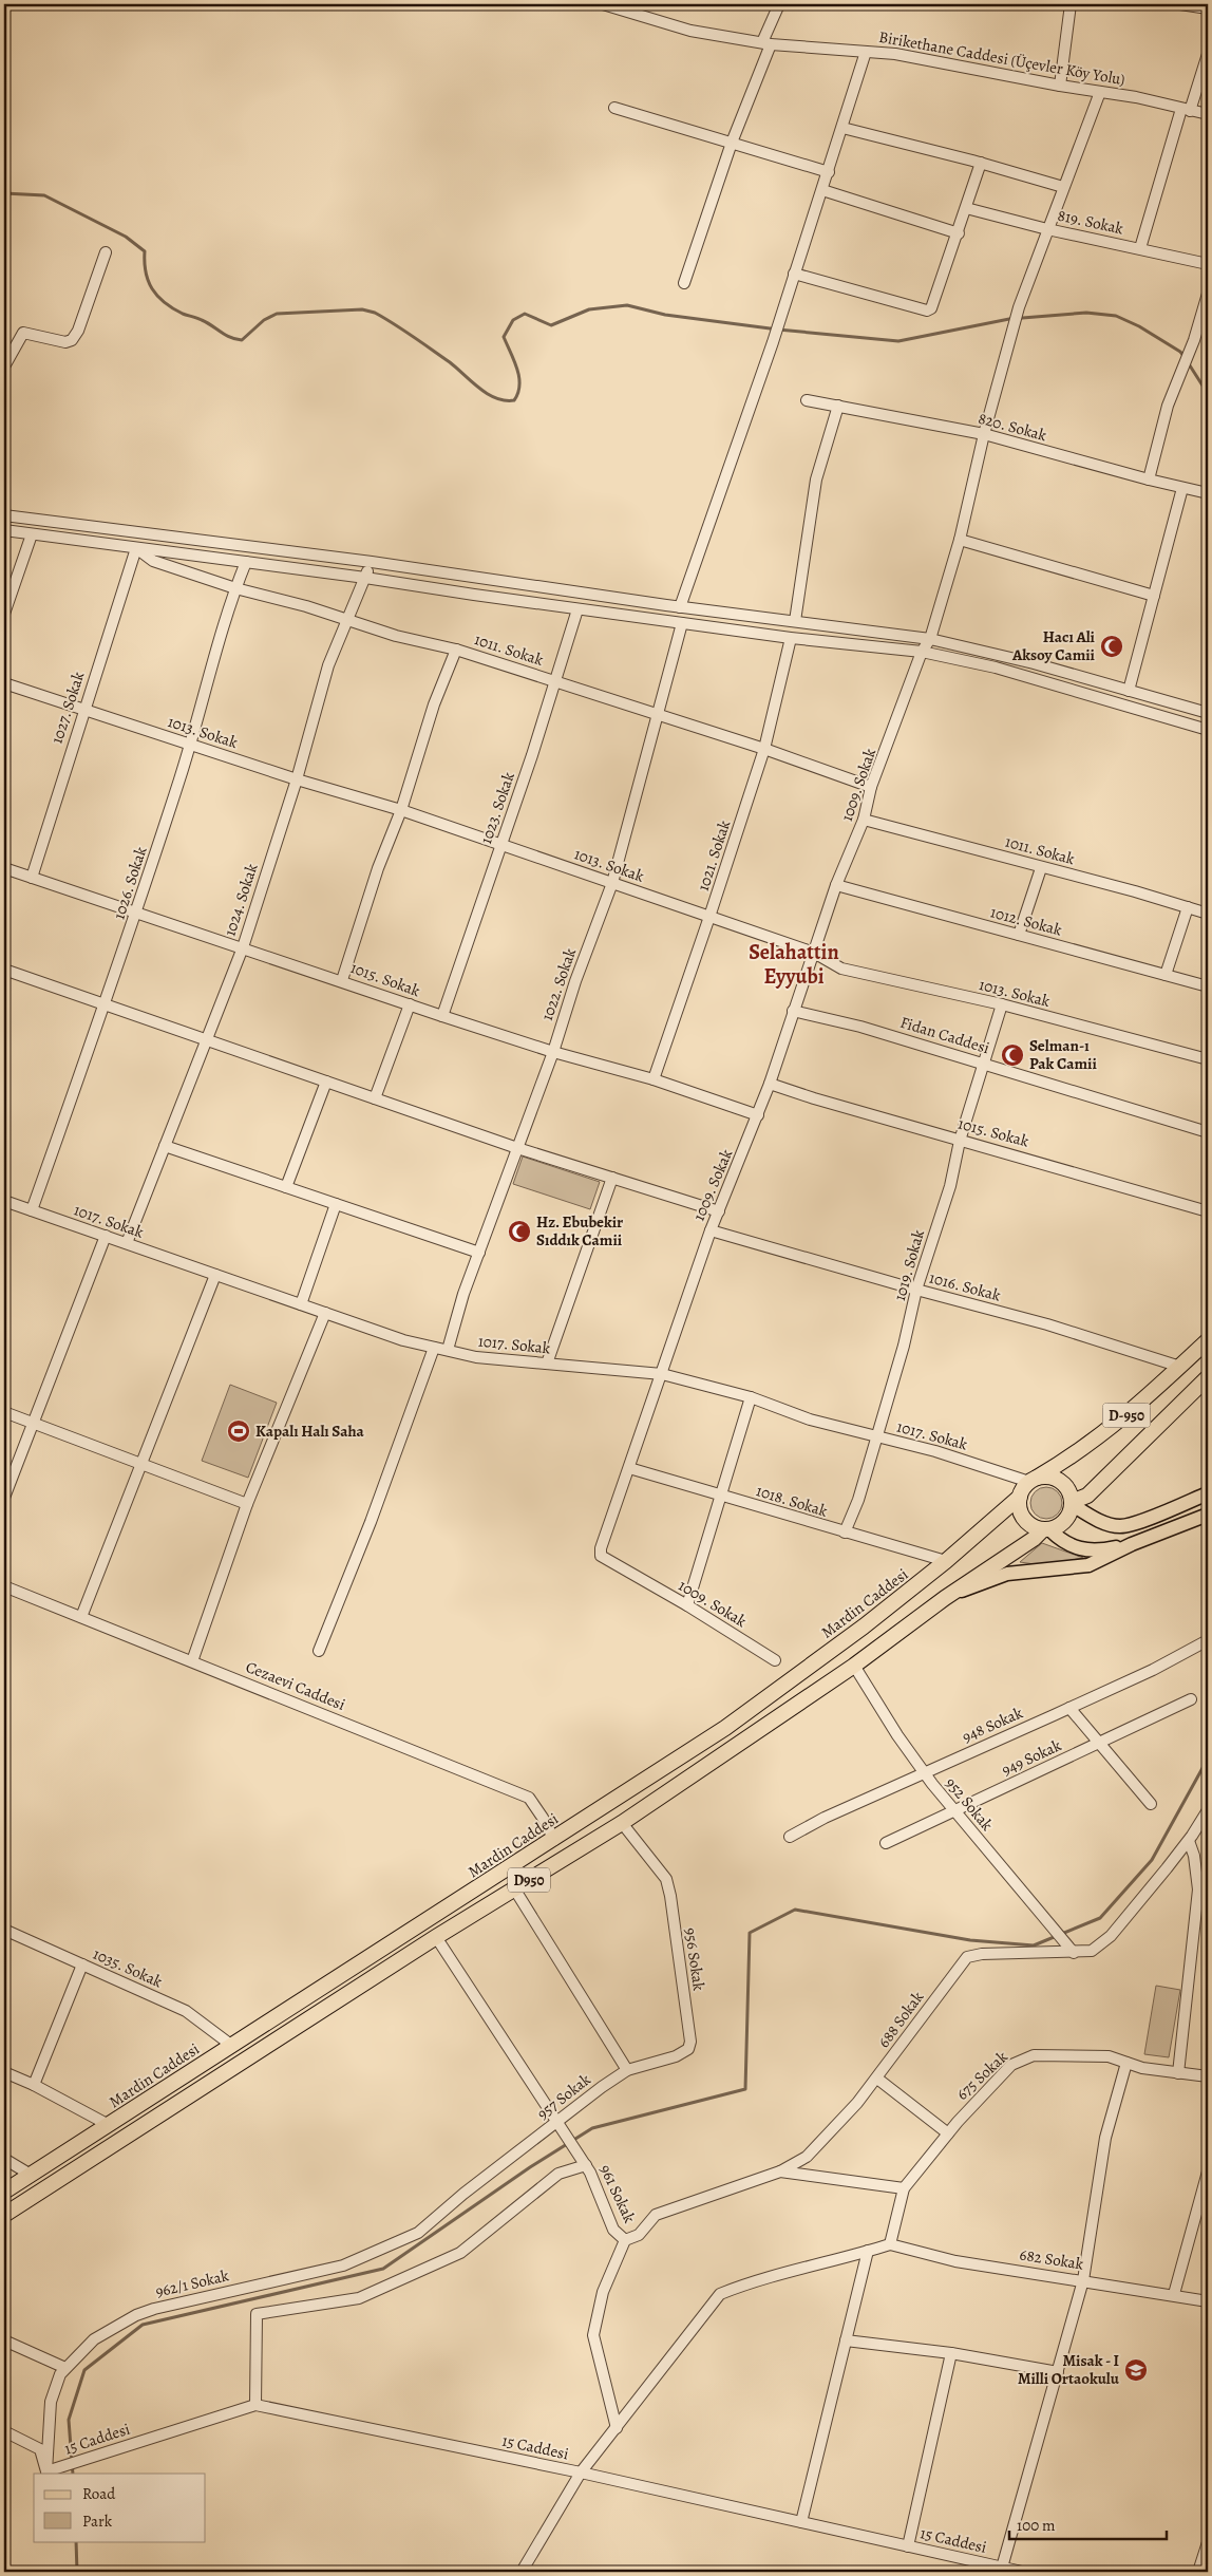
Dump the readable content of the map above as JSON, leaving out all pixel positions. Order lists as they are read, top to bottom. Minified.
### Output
{"streets":{"highway":["D-950","Mardin Caddesi","D950"],"street":["Birikethane Caddesi (Üçevler Köy Yolu)","819. Sokak","820. Sokak","1011. Sokak","1027. Sokak","1013. Sokak","1009. Sokak","1023. Sokak","1021. Sokak","1026. Sokak","1024. Sokak","1012. Sokak","1015. Sokak","1022. Sokak","Fidan Caddesi","1017. Sokak","1019. Sokak","1016. Sokak","1018. Sokak","Cezaevi Caddesi","948 Sokak","949 Sokak","952 Sokak","956 Sokak","1035. Sokak","688 Sokak","675 Sokak","957 Sokak","961 Sokak","682 Sokak","962/1 Sokak","15 Caddesi"]},"crossings":[["Birikethane Caddesi (Üçevler Köy Yolu)","1009. Sokak"],["819. Sokak","1009. Sokak"],["820. Sokak","1009. Sokak"],["1011. Sokak","1027. Sokak"],["1011. Sokak","1009. Sokak"],["1011. Sokak","1023. Sokak"],["1011. Sokak","1021. Sokak"],["1011. Sokak","1026. Sokak"],["1011. Sokak","1024. Sokak"],["1011. Sokak","1022. Sokak"],["1027. Sokak","1013. Sokak"],["1027. Sokak","1015. Sokak"],["1013. Sokak","1009. Sokak"],["1013. Sokak","1023. Sokak"],["1013. Sokak","1021. Sokak"],["1013. Sokak","1026. Sokak"],["1013. Sokak","1024. Sokak"],["1013. Sokak","1022. Sokak"],["1013. Sokak","1019. Sokak"],["1009. Sokak","1012. Sokak"],["1009. Sokak","1015. Sokak"],["1009. Sokak","Fidan Caddesi"],["1009. Sokak","1017. Sokak"],["1009. Sokak","1016. Sokak"],["1009. Sokak","1018. Sokak"],["1023. Sokak","1015. Sokak"],["1021. Sokak","1015. Sokak"],["1026. Sokak","1015. Sokak"],["1026. Sokak","1017. Sokak"],["1024. Sokak","1015. Sokak"],["1024. Sokak","1017. Sokak"],["1015. Sokak","1022. Sokak"],["1015. Sokak","1019. Sokak"],["1022. Sokak","1017. Sokak"],["Fidan Caddesi","1019. Sokak"],["1017. Sokak","1019. Sokak"],["1017. Sokak","D-950"],["1017. Sokak","Mardin Caddesi"],["1017. Sokak","D950"],["1019. Sokak","1016. Sokak"],["1019. Sokak","1018. Sokak"],["1016. Sokak","D-950"],["D-950","Mardin Caddesi"],["D-950","D950"],["1018. Sokak","Mardin Caddesi"],["Mardin Caddesi","Cezaevi Caddesi"],["Mardin Caddesi","D950"],["Mardin Caddesi","1035. Sokak"],["948 Sokak","952 Sokak"],["949 Sokak","952 Sokak"],["952 Sokak","D950"],["952 Sokak","688 Sokak"],["D950","956 Sokak"],["D950","961 Sokak"],["956 Sokak","957 Sokak"],["688 Sokak","961 Sokak"],["675 Sokak","961 Sokak"],["957 Sokak","961 Sokak"],["957 Sokak","962/1 Sokak"],["962/1 Sokak","15 Caddesi"]],"districts":["Selahattin Eyyubi"],"places":{"mosque":["Hacı Ali Aksoy Camii","Selman-ı Pak Camii","Hz. Ebubekir Sıddık Camii"],"sports":["Kapalı Halı Saha"],"school or university":["Misak - I Milli Ortaokulu"]},"legend":["Road","Park"],"scale_bar":"100 m"}
